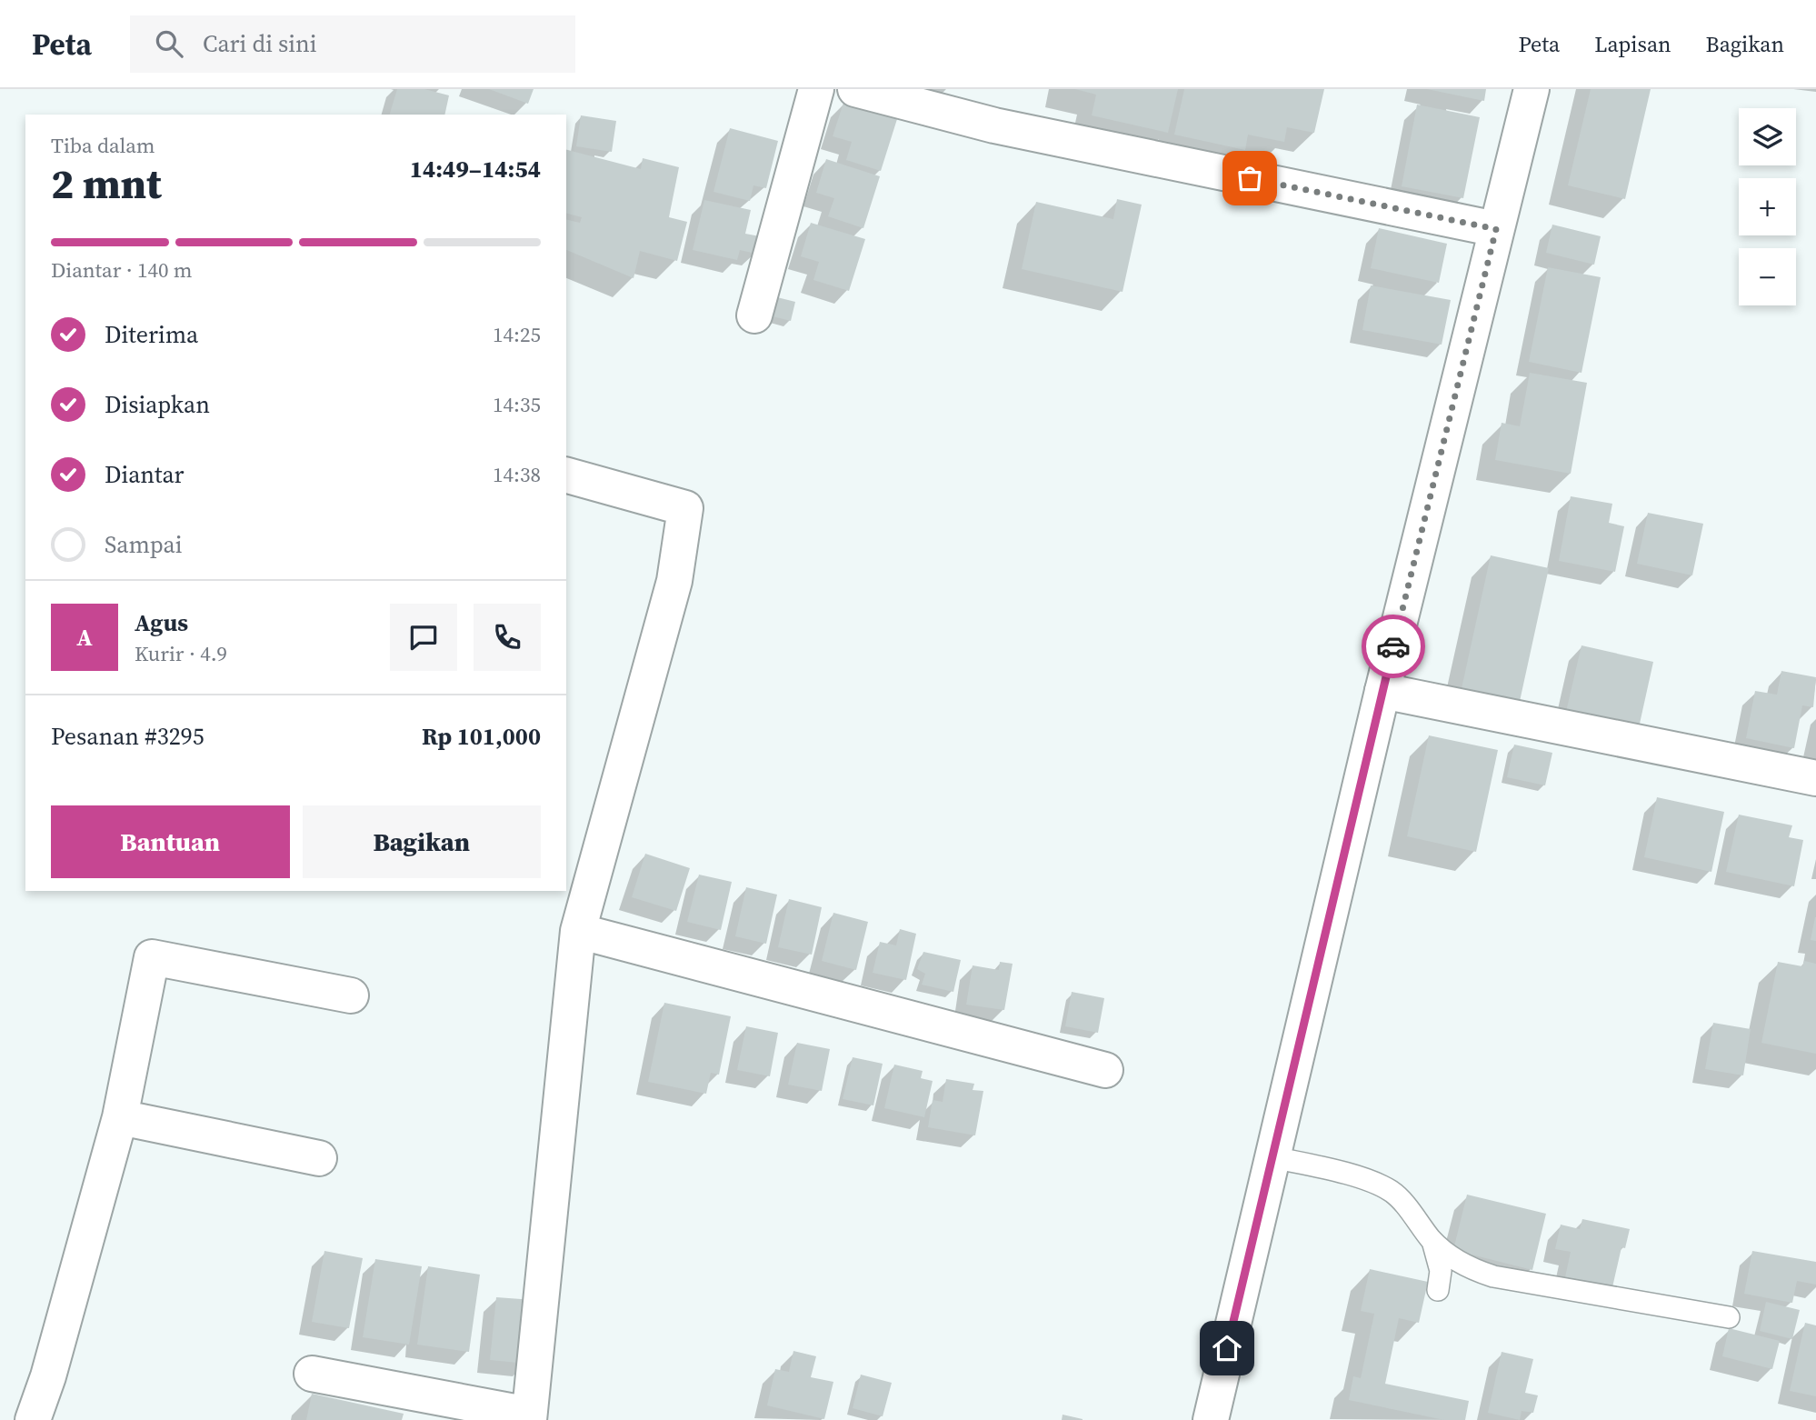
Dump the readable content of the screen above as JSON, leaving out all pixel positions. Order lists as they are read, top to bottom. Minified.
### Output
{"page":{"header":"Peta","search":"Cari di sini","nav":["Peta","Lapisan","Bagikan"],"map_buttons":["+","−"],"heading":["2 mnt","Tiba dalam","14:49–14:54"],"panel":["Agus","Kurir · 4.9","Pesanan #3295","Rp 101,000"],"bar":"Diantar · 140 m","list":[["Diterima","14:25"],["Disiapkan","14:35"],["Diantar","14:38"],"Sampai"],"round":"A","buttons":["Bantuan","Bagikan"]}}
